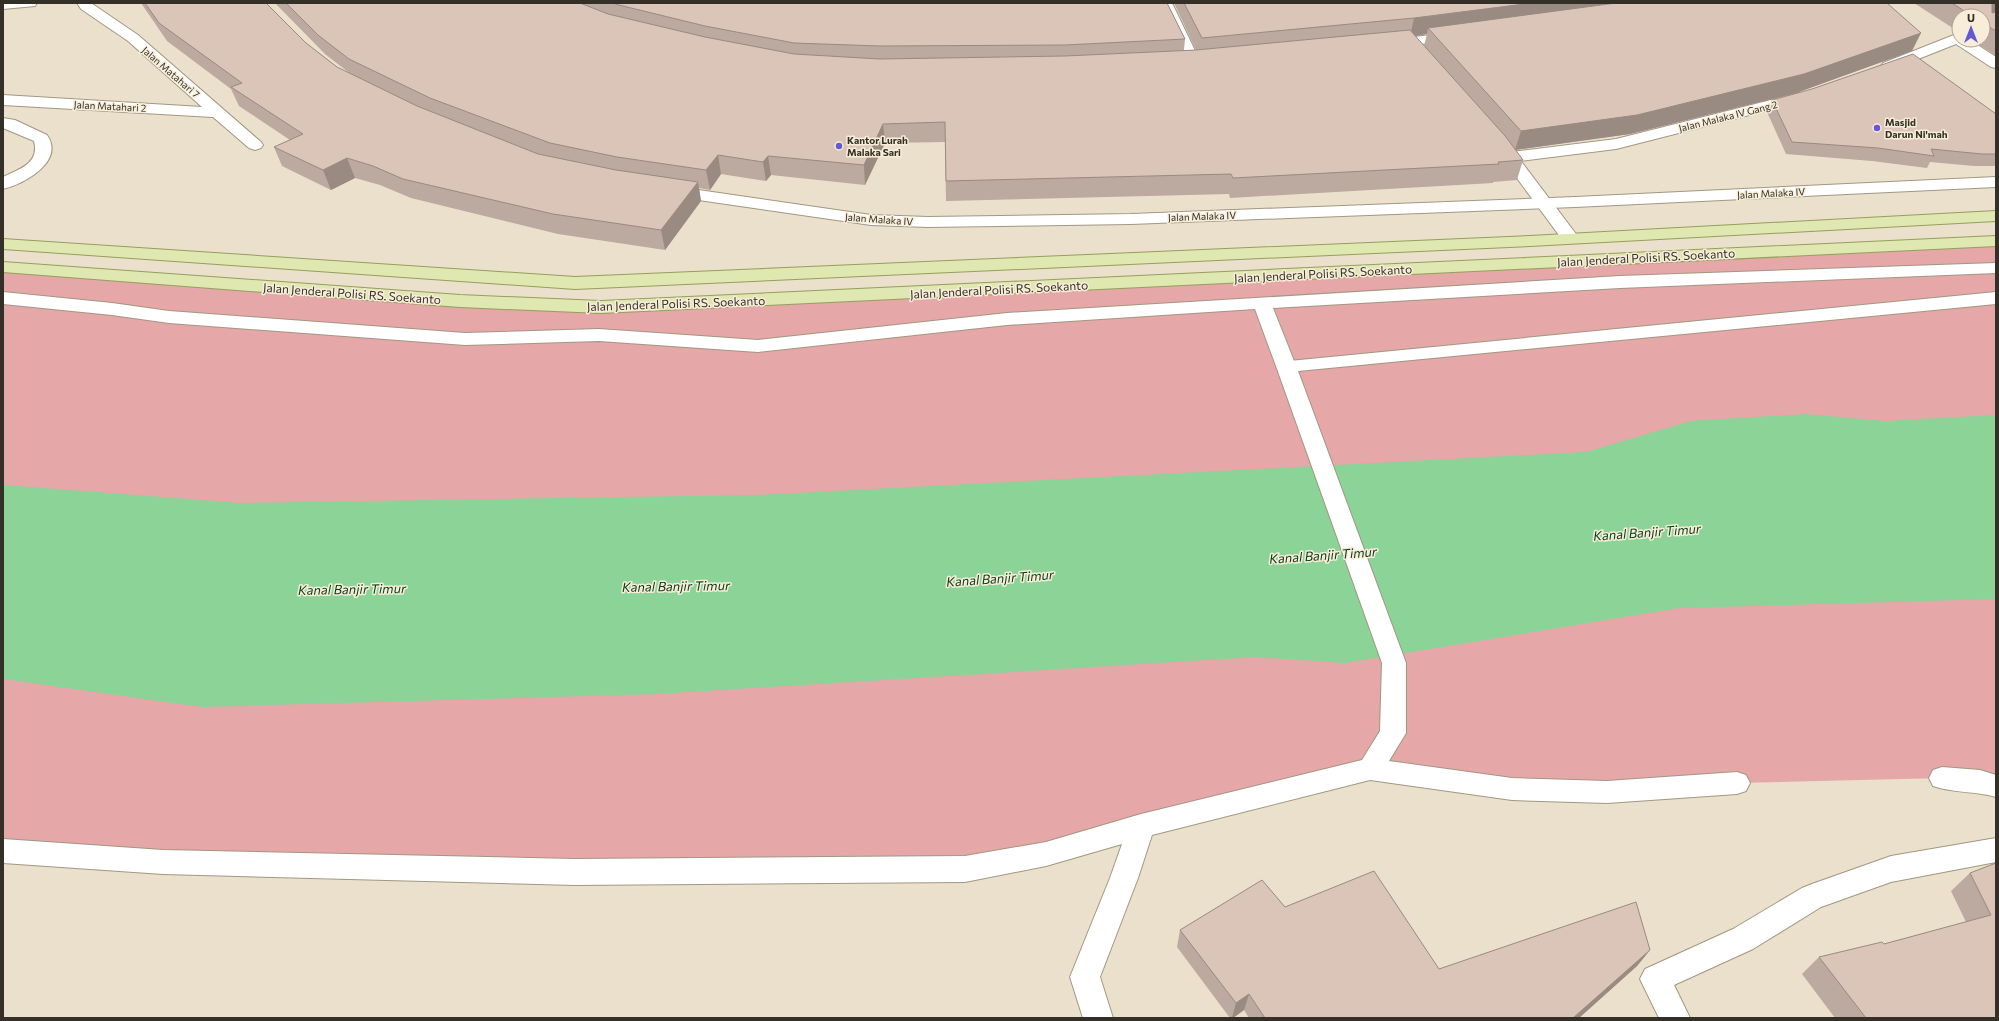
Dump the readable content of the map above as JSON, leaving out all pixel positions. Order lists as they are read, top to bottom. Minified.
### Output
{"streets":{"main road":["Jalan Jenderal Polisi RS. Soekanto"],"street":["Jalan Matahari 7","Jalan Matahari 2","Jalan Malaka IV Gang 2","Jalan Malaka IV"]},"crossings":[["Jalan Matahari 7","Jalan Matahari 2"]],"water":["Kanal Banjir Timur"],"places":["Masjid Darun Ni'mah","Kantor Lurah Malaka Sari"],"north":"top"}
